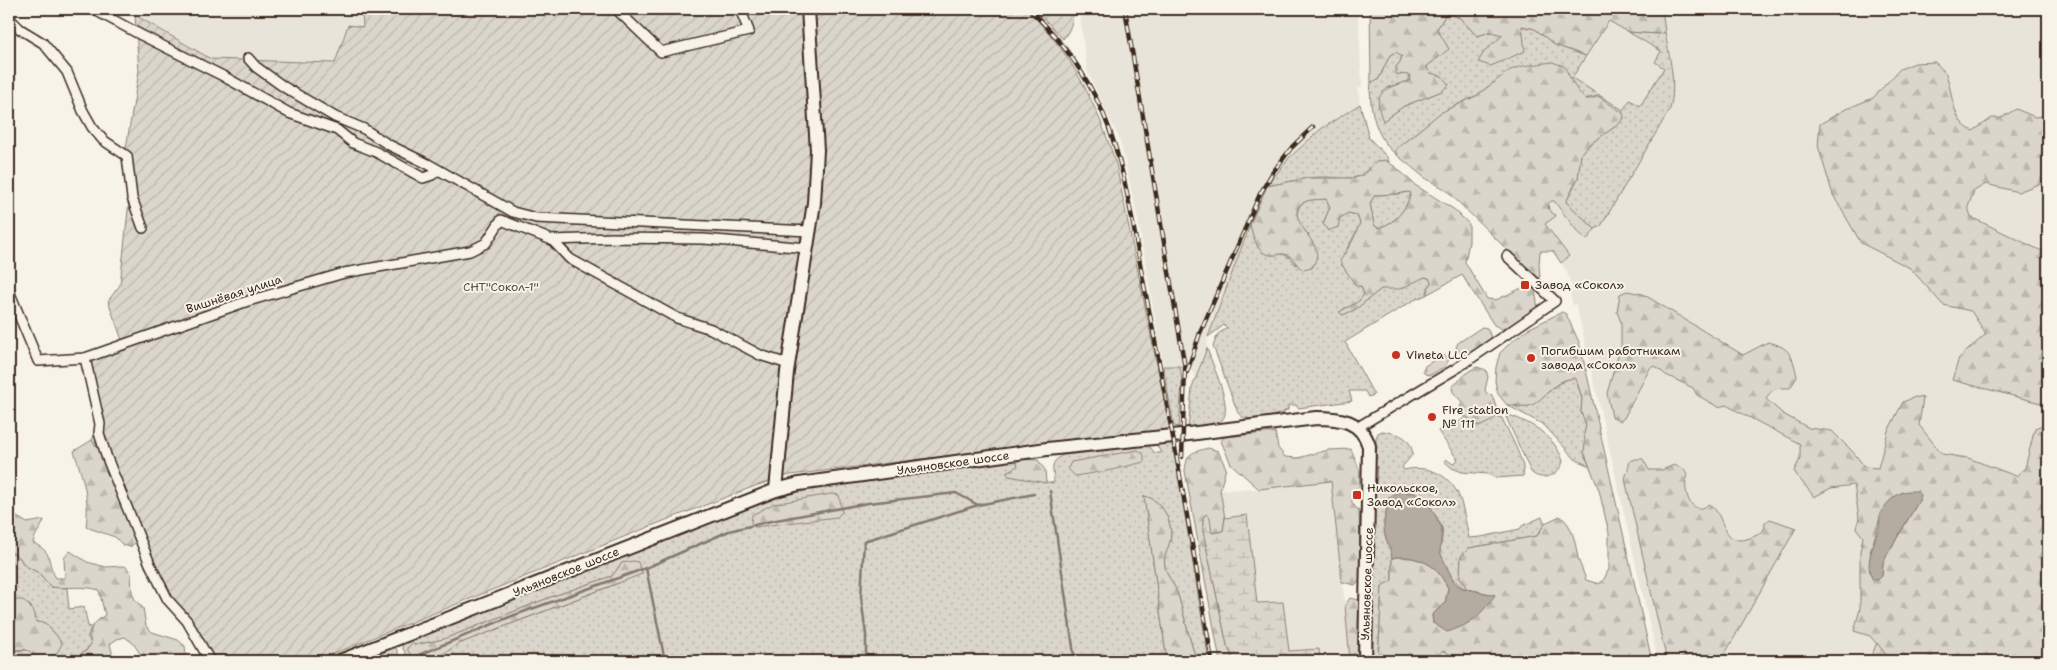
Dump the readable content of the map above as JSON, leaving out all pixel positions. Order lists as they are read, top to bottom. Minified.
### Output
{"streets":{"main road":["Ульяновское шоссе"],"street":["Вишнёвая улица"]},"parks":["СНТ\"Сокол-1\""],"places":{"transit":["Завод «Сокол»","Никольское, Завод «Сокол»"],"other":["Vineta LLC","Погибшим работникам завода «Сокол»","Fire station № 111"]}}
